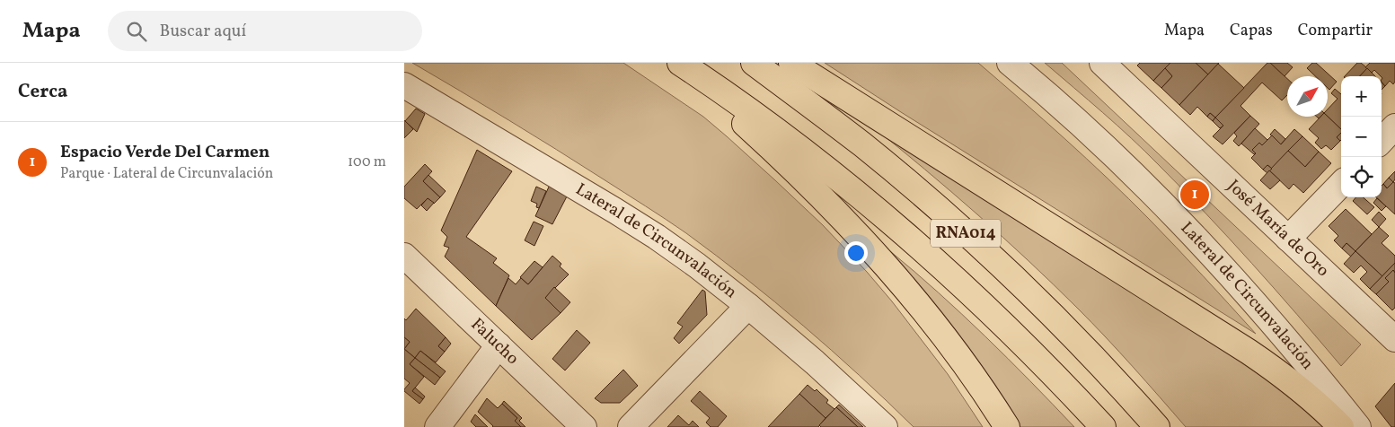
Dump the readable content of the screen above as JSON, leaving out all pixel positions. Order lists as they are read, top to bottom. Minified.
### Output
{"streets":{"highway":["RNA014"],"street":["José María de Oro","Lateral de Circunvalación","Falucho"]},"north":"top right","page":{"header":"Mapa","search":"Buscar aquí","nav":["Mapa","Capas","Compartir"],"heading":"Cerca","map_buttons":["+","−"],"list":[{"mark":"1","name":"Espacio Verde Del Carmen","note":"Parque · Lateral de Circunvalación","value":"100 m"}],"pins":"1"}}
